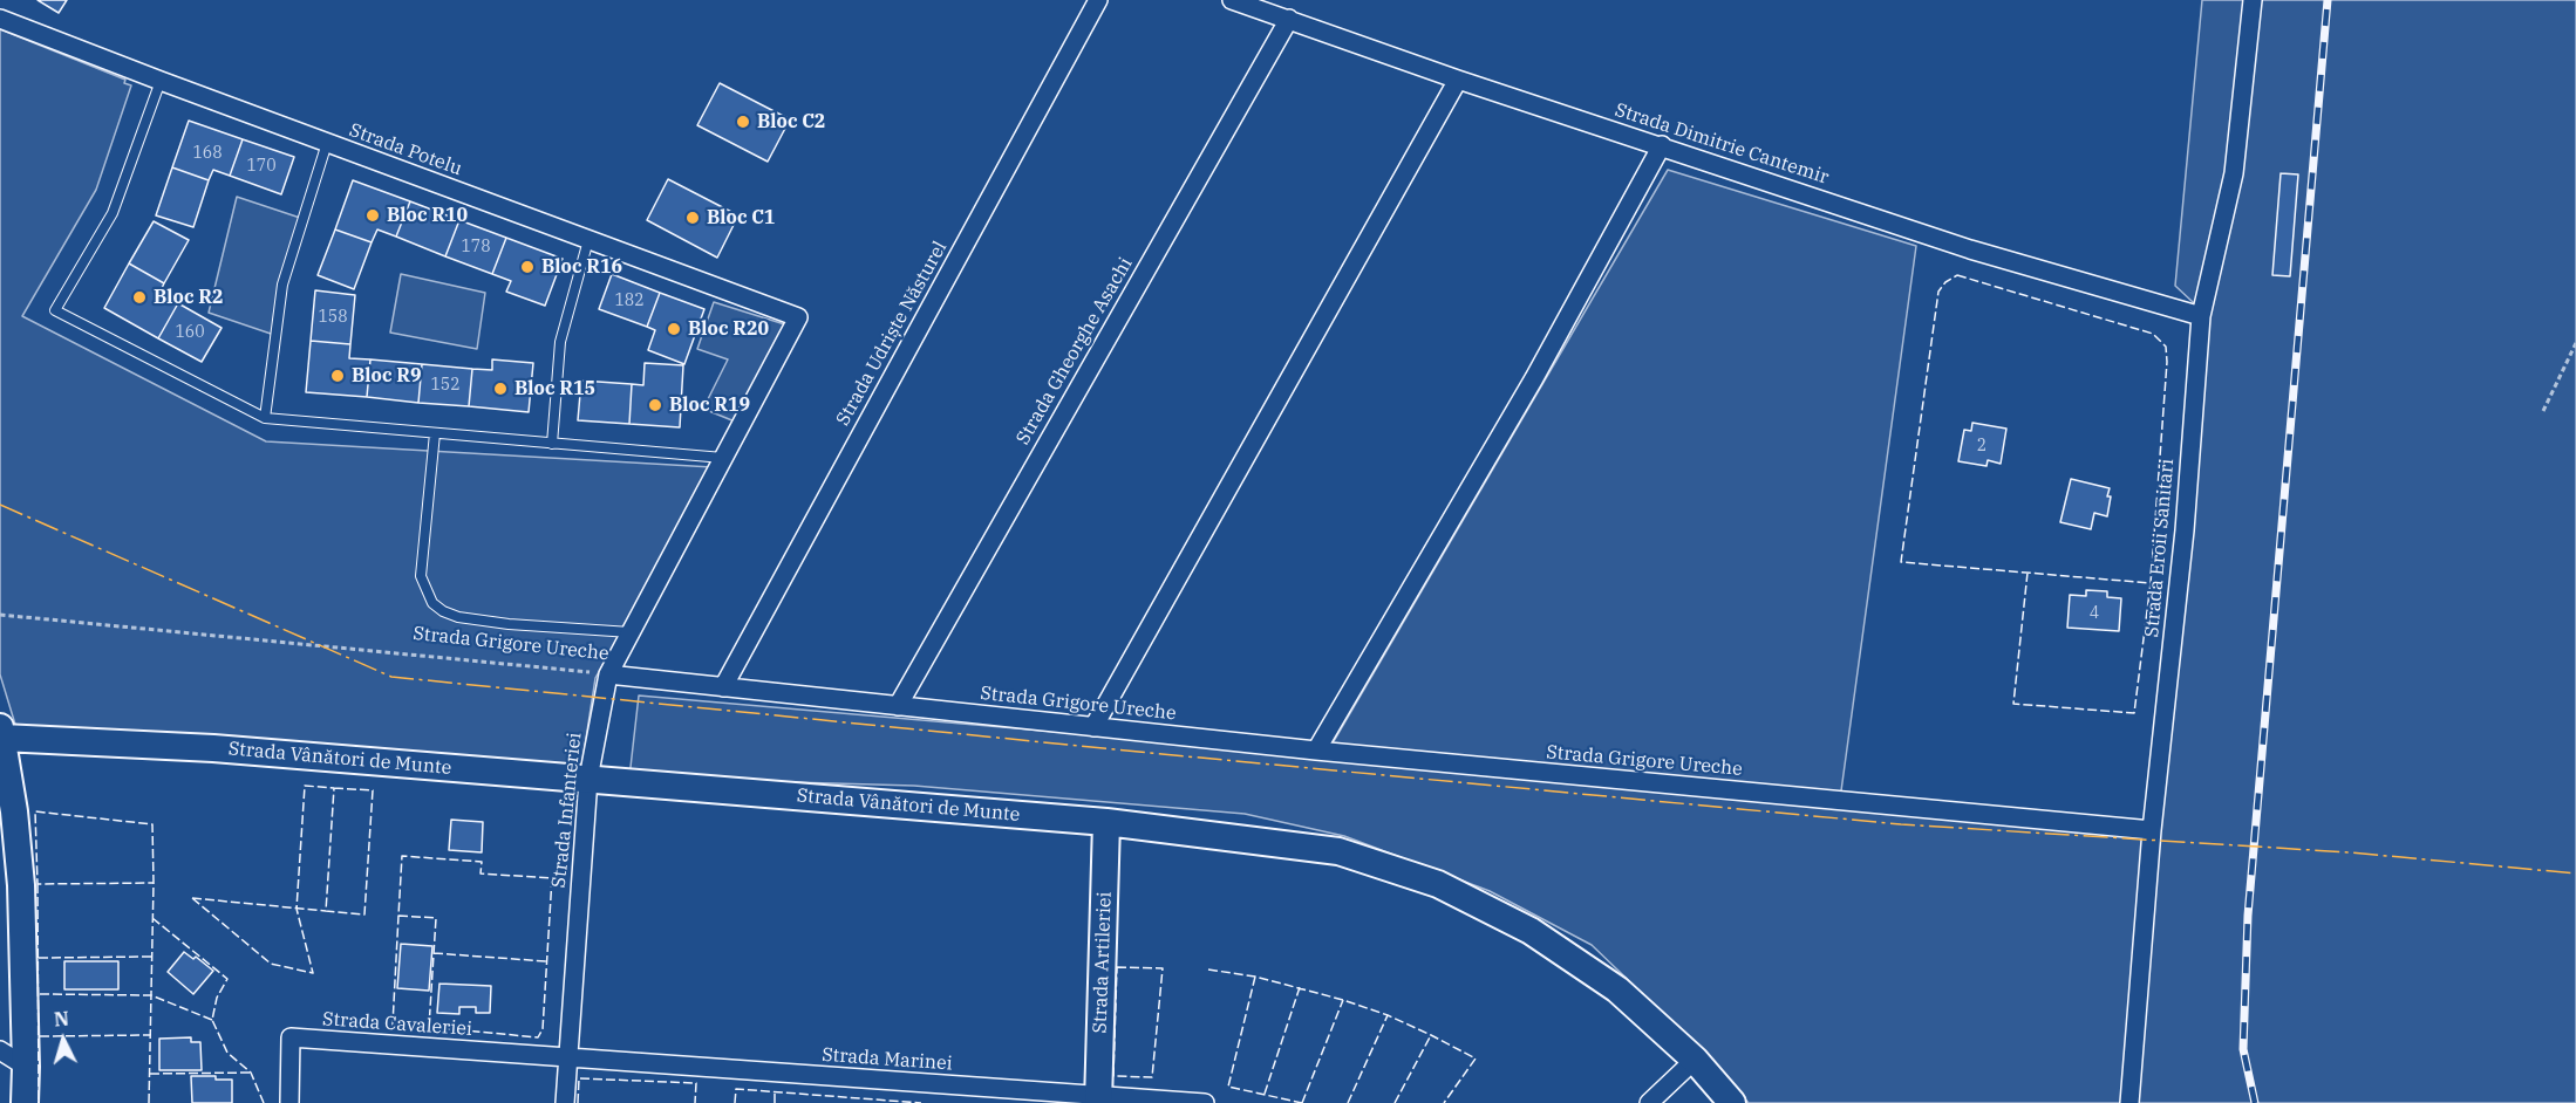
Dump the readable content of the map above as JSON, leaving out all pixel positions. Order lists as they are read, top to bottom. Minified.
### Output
{"streets":{"street":["Strada Dimitrie Cantemir","Strada Potelu","Strada Udriște Năsturel","Strada Gheorghe Asachi","Strada Eroii Sanitari","Strada Grigore Ureche","Strada Vânători de Munte","Strada Infanteriei","Strada Artileriei","Strada Cavaleriei","Strada Marinei"]},"crossings":[["Strada Dimitrie Cantemir","Strada Gheorghe Asachi"],["Strada Dimitrie Cantemir","Strada Eroii Sanitari"],["Strada Potelu","Strada Infanteriei"],["Strada Udriște Năsturel","Strada Grigore Ureche"],["Strada Gheorghe Asachi","Strada Grigore Ureche"],["Strada Eroii Sanitari","Strada Grigore Ureche"],["Strada Grigore Ureche","Strada Infanteriei"],["Strada Vânători de Munte","Strada Infanteriei"],["Strada Vânători de Munte","Strada Artileriei"],["Strada Infanteriei","Strada Cavaleriei"],["Strada Infanteriei","Strada Marinei"],["Strada Artileriei","Strada Marinei"],["Strada Cavaleriei","Strada Marinei"]],"places":["Bloc C2","Bloc R10","Bloc C1","Bloc R16","Bloc R2","Bloc R20","Bloc R9","Bloc R15","Bloc R19"],"house_numbers":["168","170","178","182","158","160","152","2","4"],"north":"top"}
